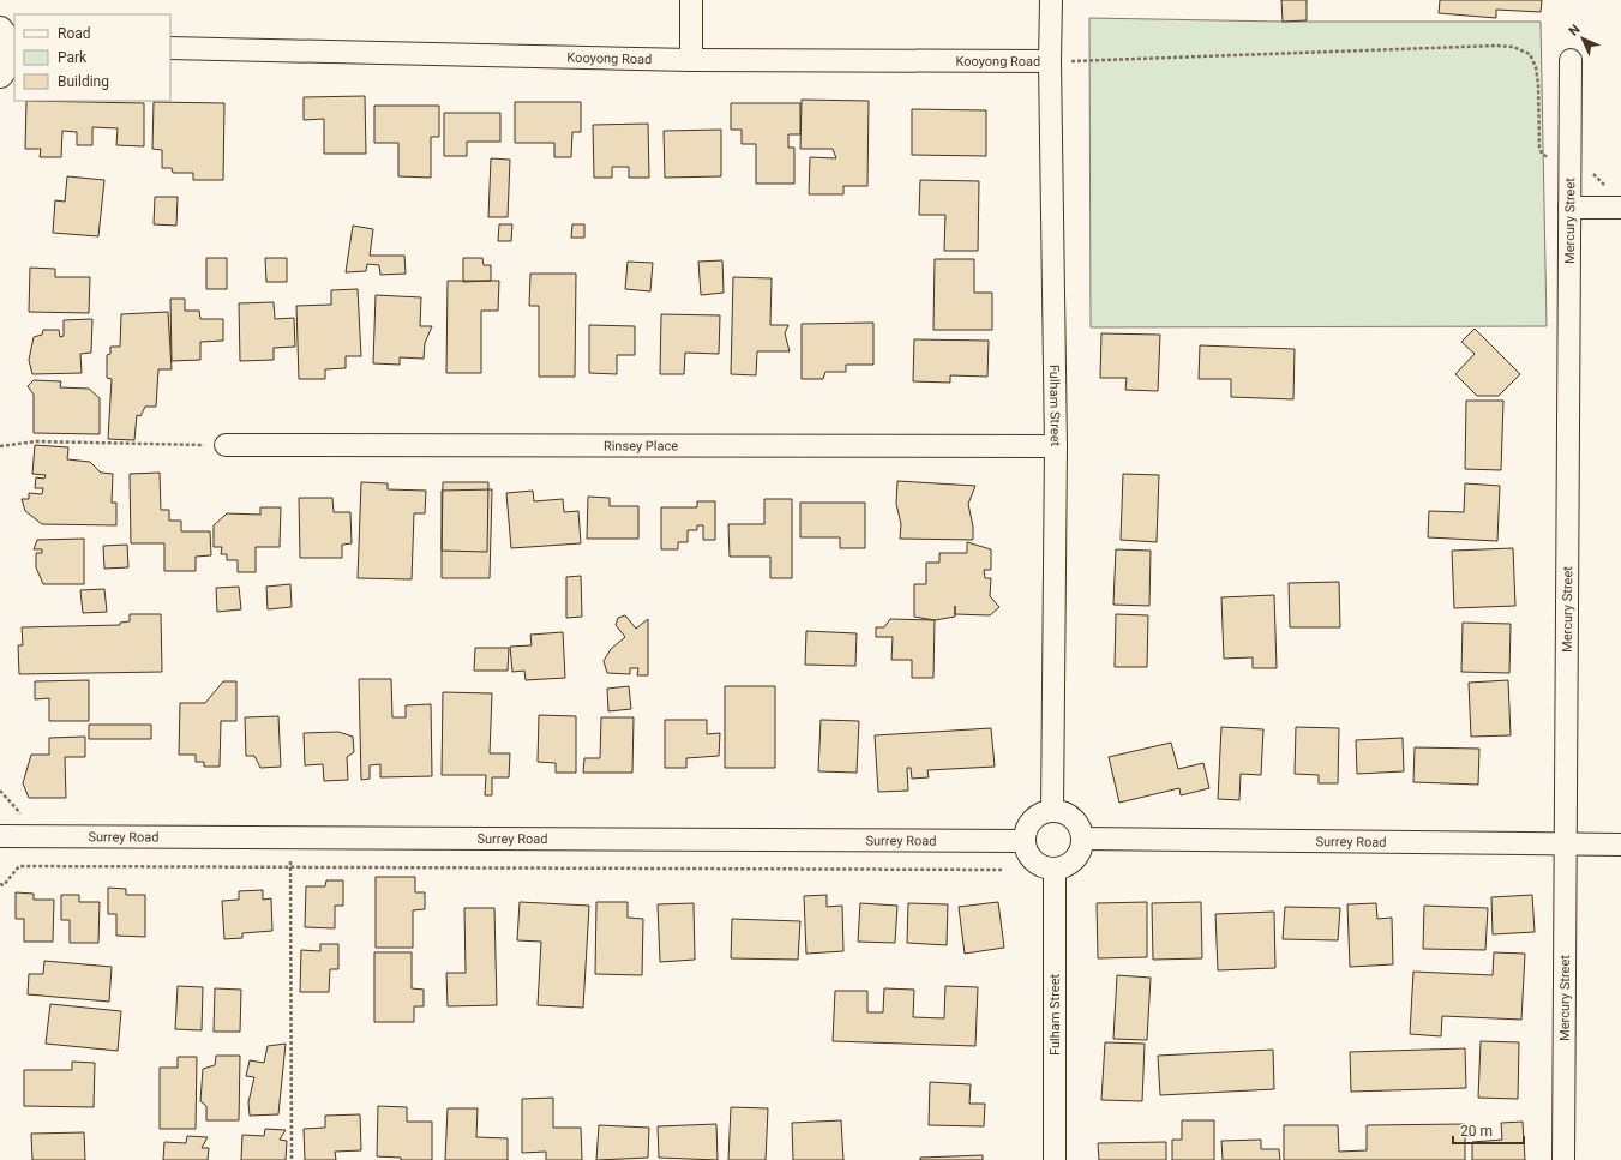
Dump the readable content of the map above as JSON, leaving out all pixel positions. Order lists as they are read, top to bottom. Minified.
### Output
{"streets":{"street":["Kooyong Road","Mercury Street","Fulham Street","Rinsey Place","Surrey Road"]},"crossings":[["Kooyong Road","Fulham Street"],["Mercury Street","Surrey Road"],["Fulham Street","Rinsey Place"],["Fulham Street","Surrey Road"]],"legend":["Road","Park","Building"],"scale_bar":"20 m","north":"top left"}
